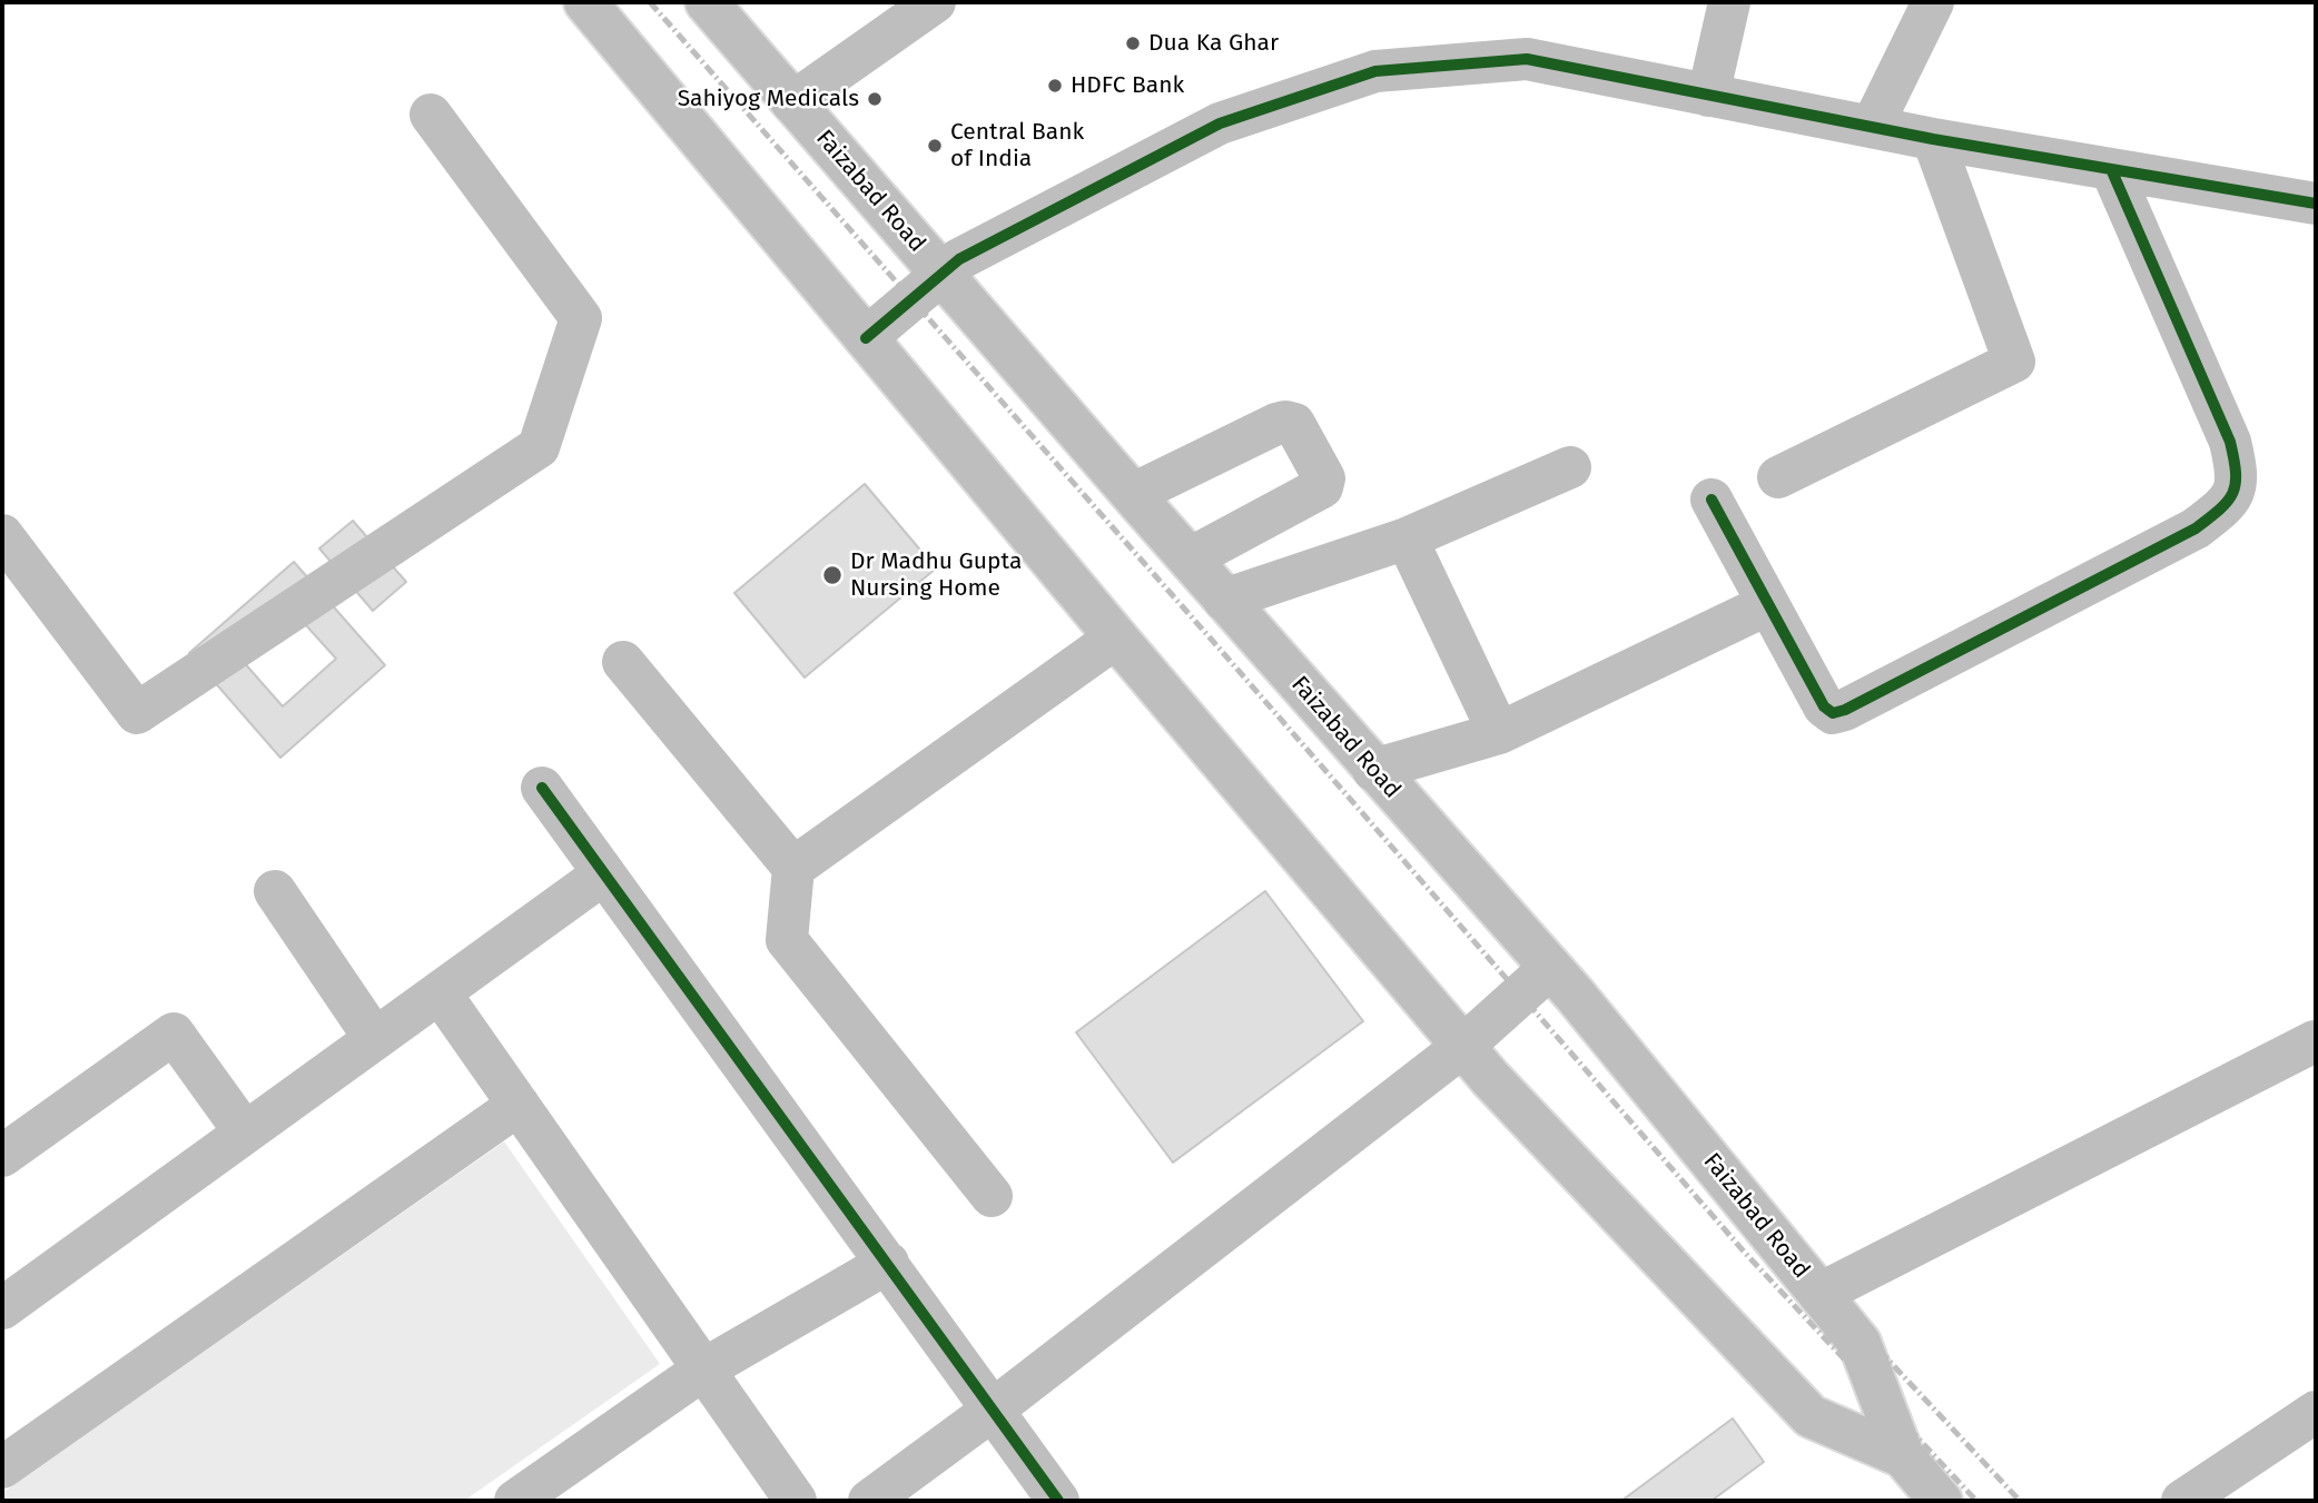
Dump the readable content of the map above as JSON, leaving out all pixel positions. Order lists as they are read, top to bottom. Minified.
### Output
{"streets":{"street":["Faizabad Road"]},"places":["Dua Ka Ghar","HDFC Bank","Sahiyog Medicals","Central Bank of India","Dr Madhu Gupta Nursing Home"]}
